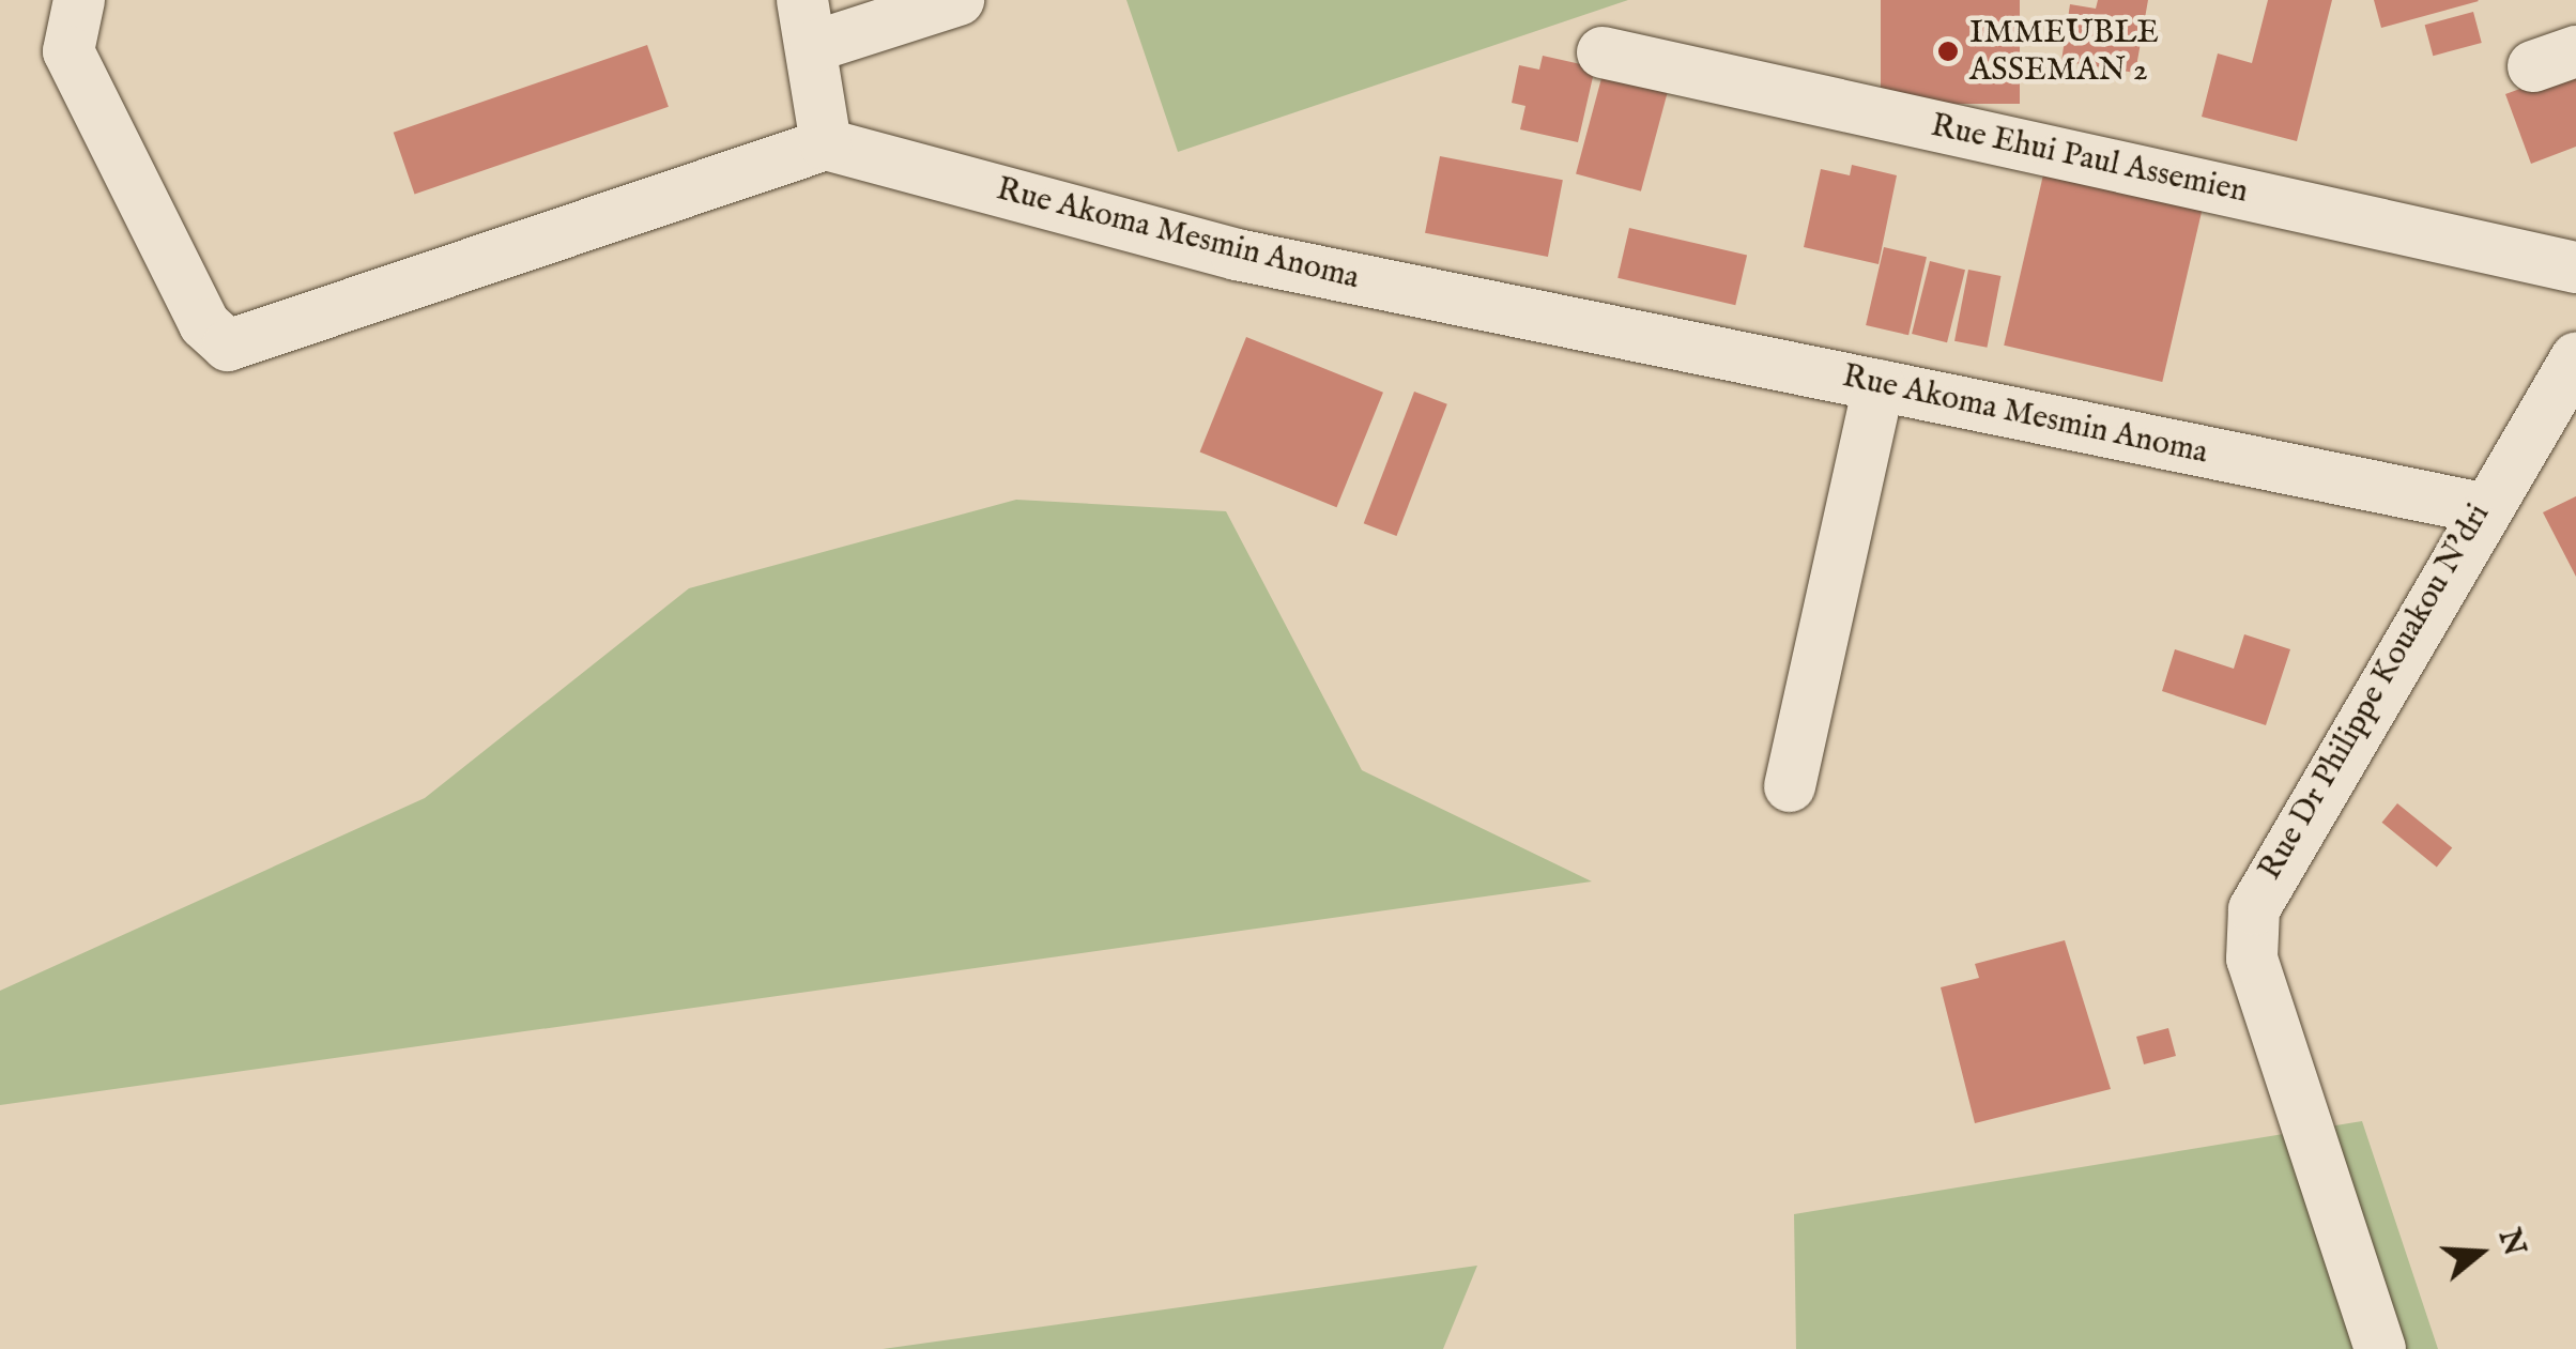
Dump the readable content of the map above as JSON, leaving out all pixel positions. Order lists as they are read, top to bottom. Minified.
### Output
{"streets":{"street":["Rue Ehui Paul Assemien","Rue Akoma Mesmin Anoma","Rue Dr Philippe Kouakou N'dri"]},"crossings":[["Rue Akoma Mesmin Anoma","Rue Dr Philippe Kouakou N'dri"]],"places":["IMMEUBLE ASSEMAN 2"],"north":"right"}
